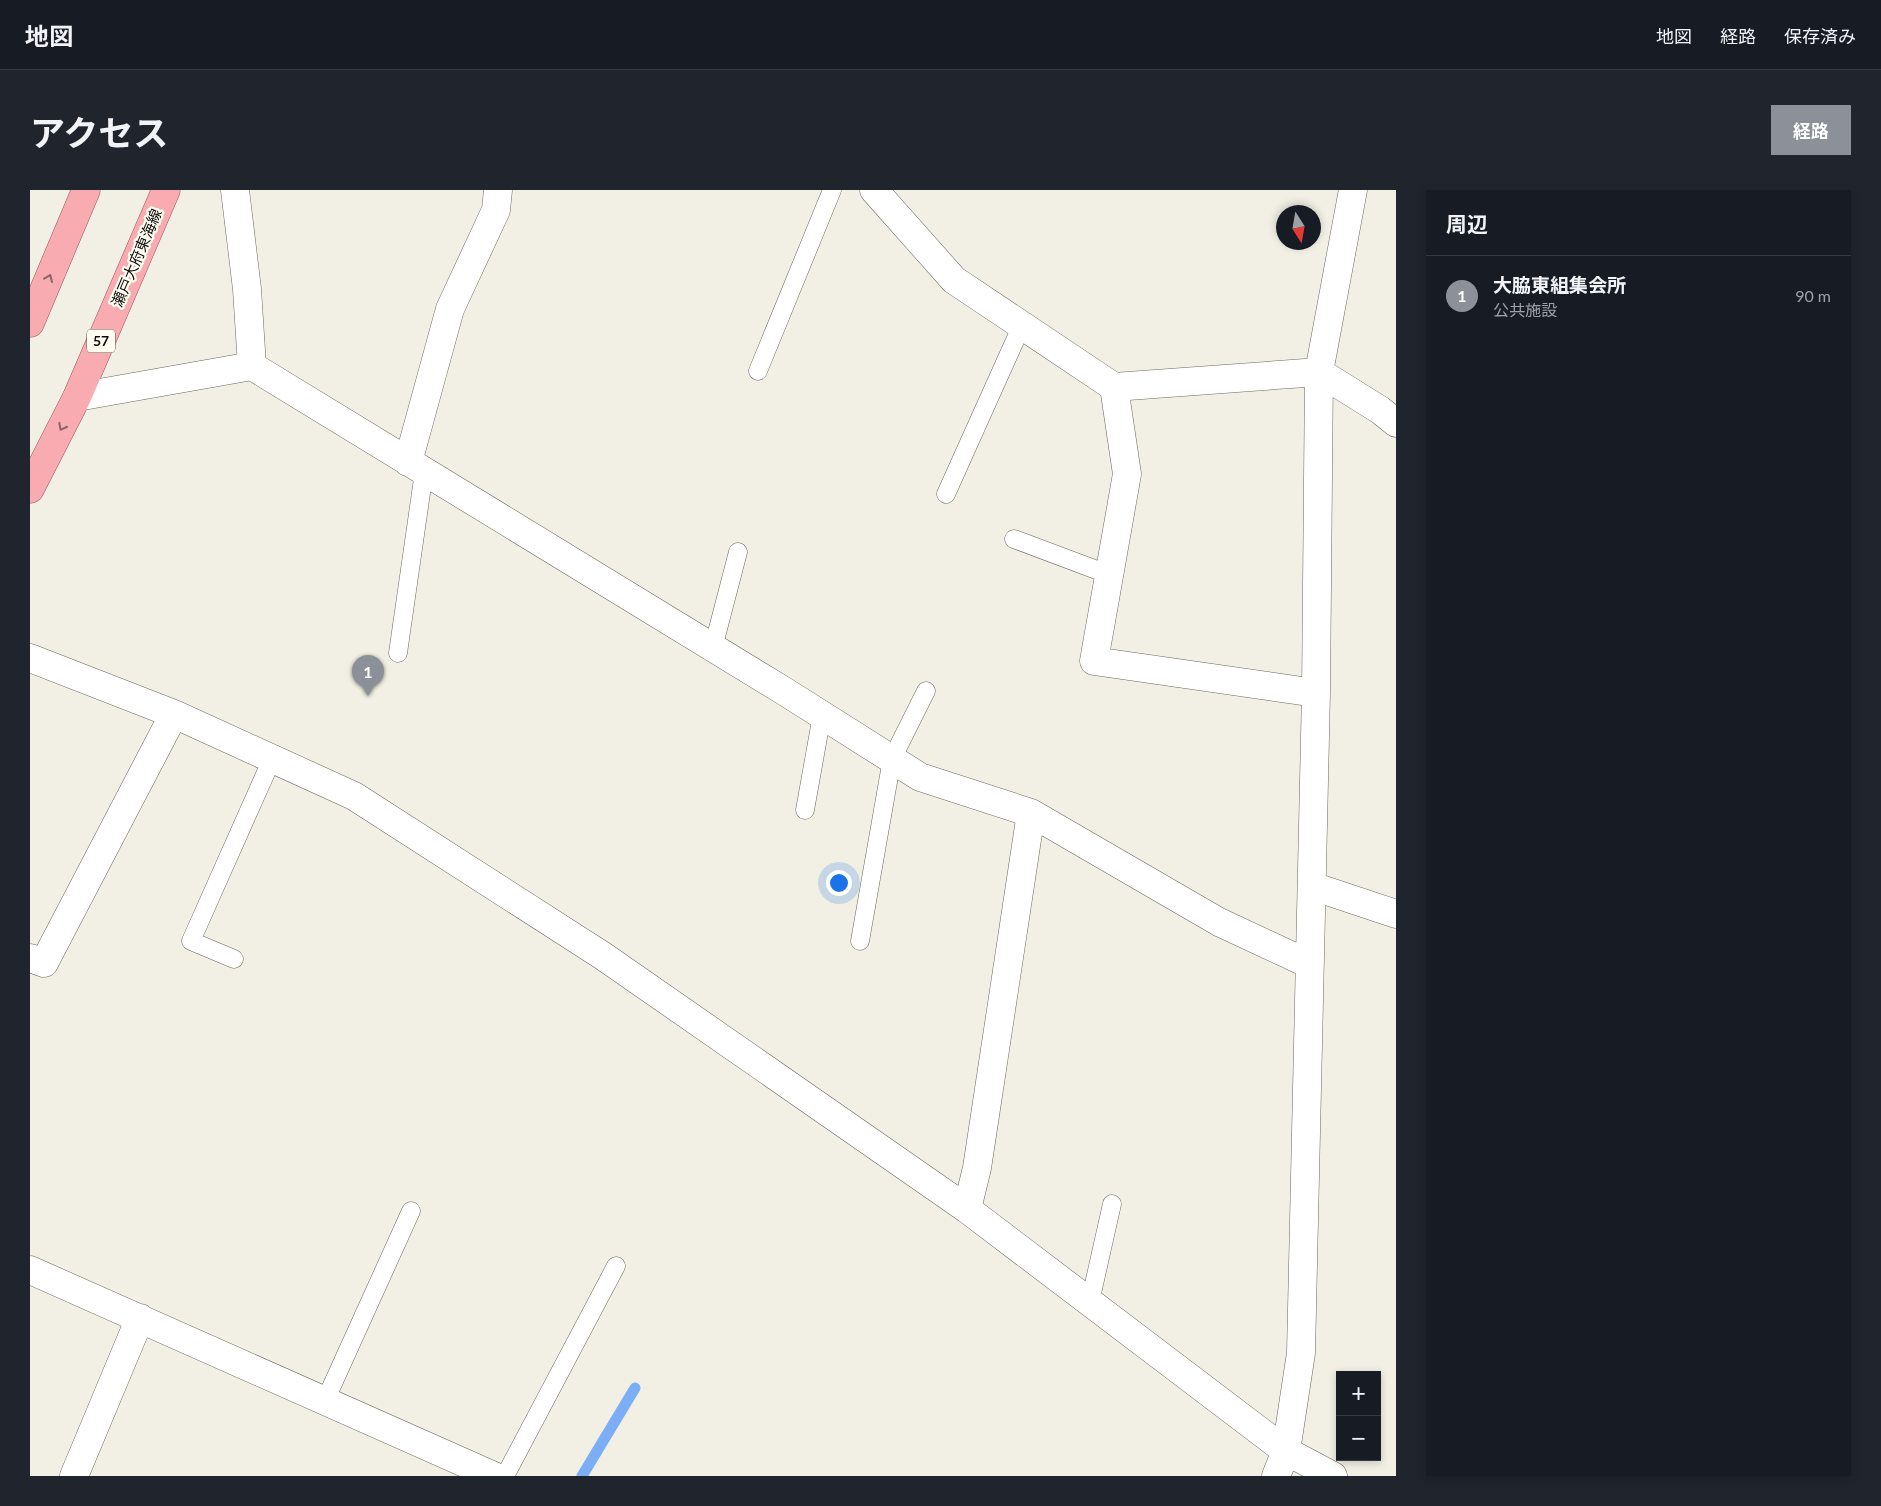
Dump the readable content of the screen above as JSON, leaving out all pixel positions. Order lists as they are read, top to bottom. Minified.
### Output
{"streets":{"main road":["瀬戸大府東海線","57"]},"north":"bottom","page":{"header":"地図","nav":["地図","経路","保存済み"],"title":"アクセス","buttons":"経路","heading":"周辺","list":[{"mark":"1","name":"大脇東組集会所","note":"公共施設","value":"90 m"}],"pins":"1","map_buttons":["+","−"]}}
